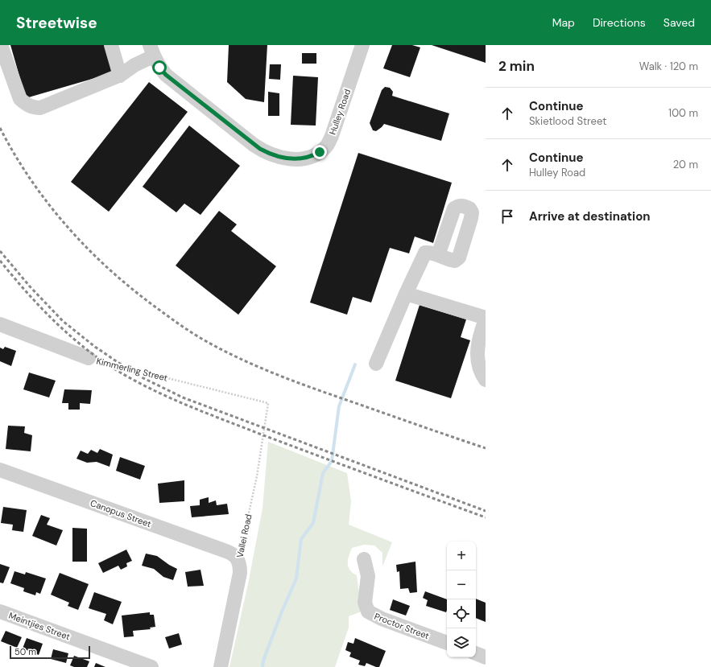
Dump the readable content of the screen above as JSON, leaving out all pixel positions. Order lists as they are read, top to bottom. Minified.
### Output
{"streets":{"street":["Hulley Road","Kimmerling Street","Canopus Street","Vallei Road","Meintjies Street","Proctor Street"]},"crossings":[["Kimmerling Street","Vallei Road"],["Canopus Street","Vallei Road"]],"scale_bar":"50 m","page":{"header":"Streetwise","nav":["Map","Directions","Saved"],"heading":["2 min","Walk · 120 m"],"list":[["Continue","Skietlood Street","100 m"],["Continue","Hulley Road","20 m"],"Arrive at destination"],"map_buttons":["+","−"],"scale":"50 m"}}
